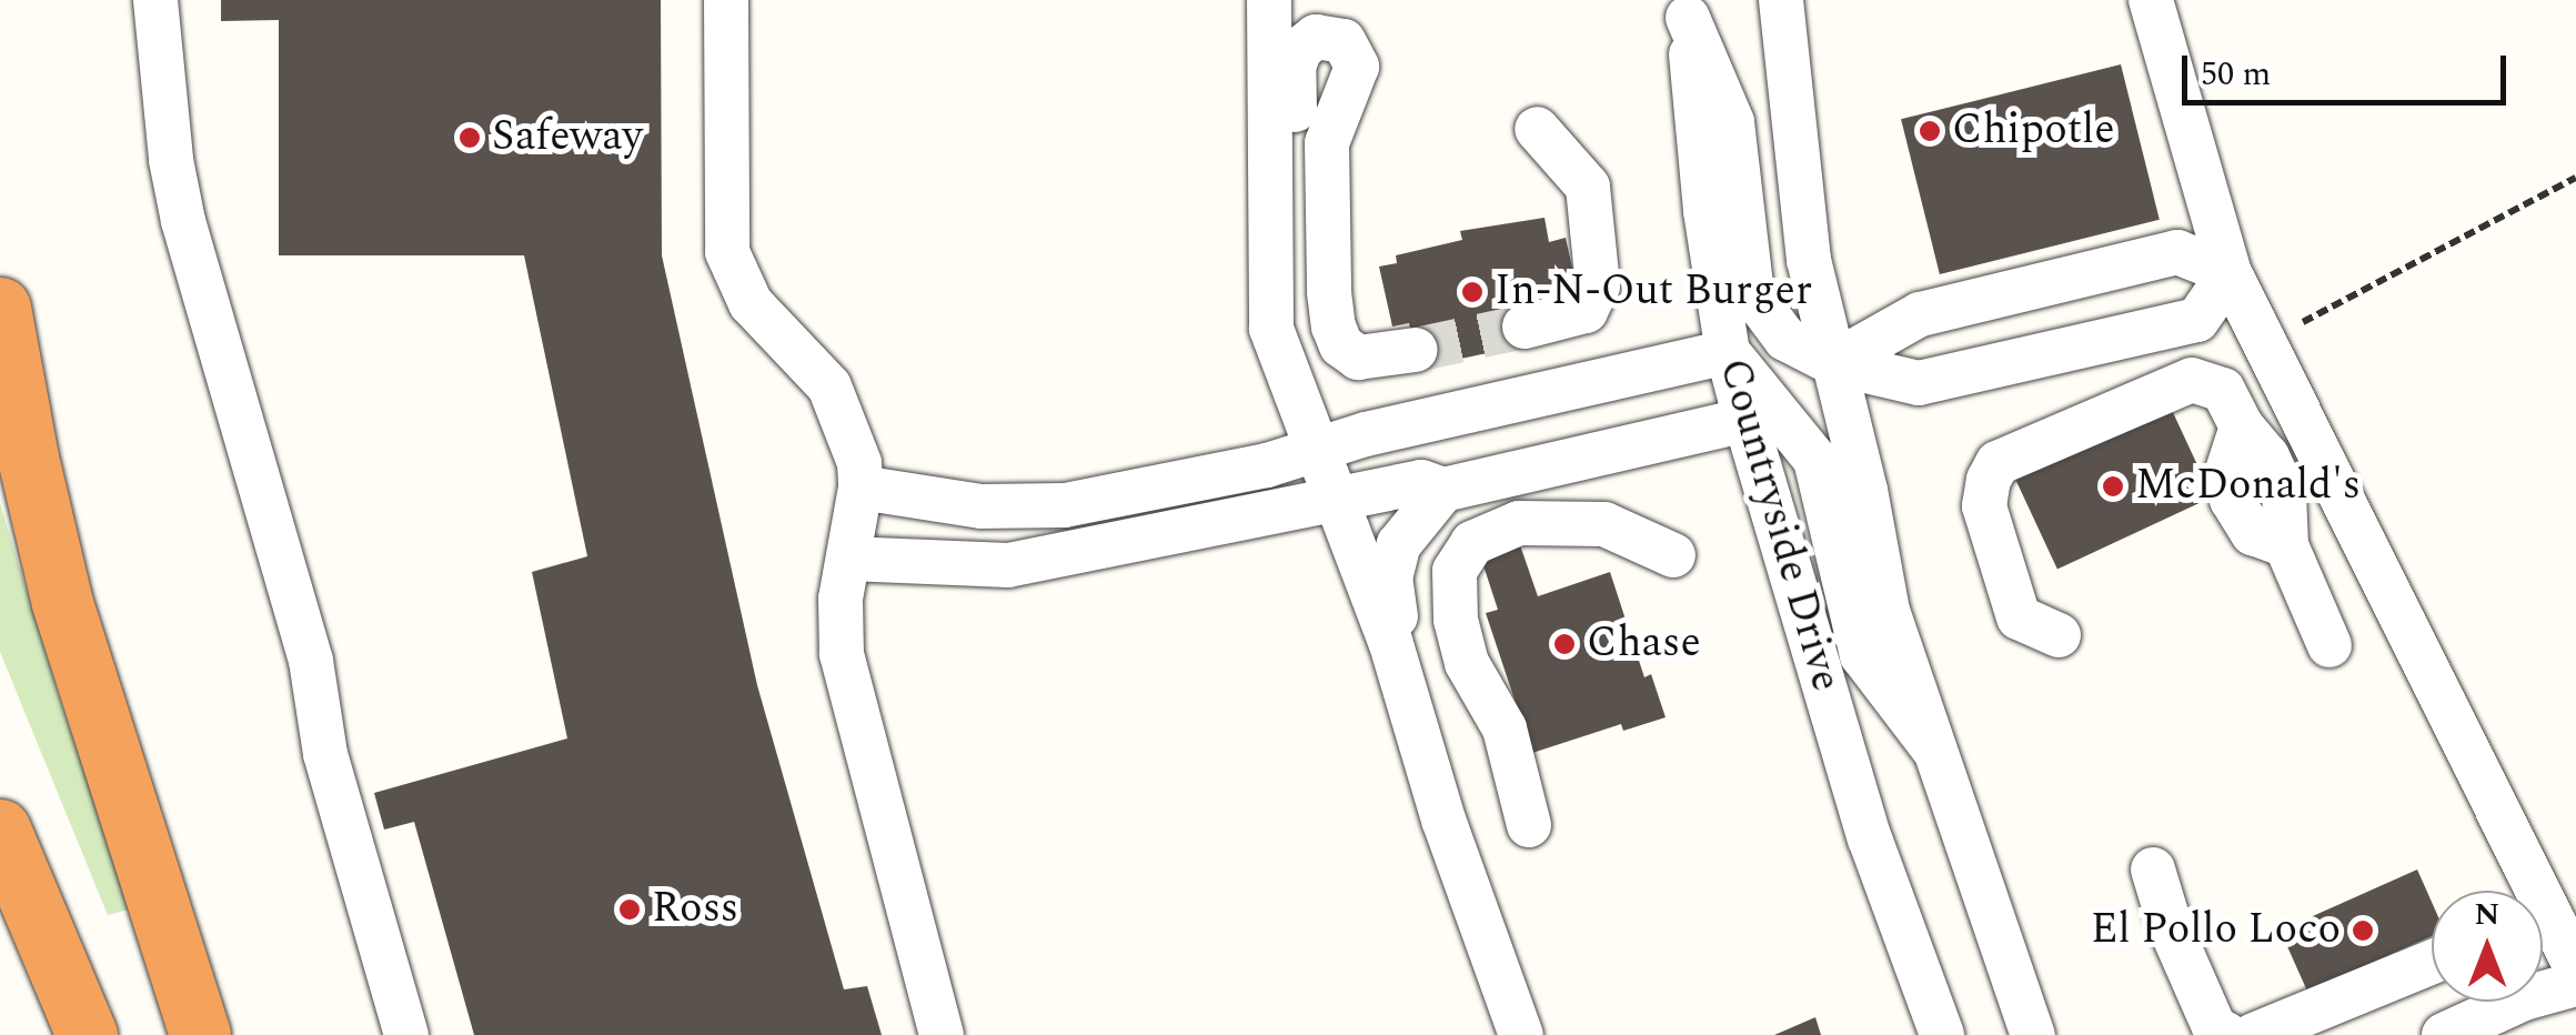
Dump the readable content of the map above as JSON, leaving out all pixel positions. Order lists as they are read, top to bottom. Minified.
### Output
{"streets":{"street":["Countryside Drive"]},"places":["Chipotle","Safeway","In-N-Out Burger","McDonald's","Chase","Ross","El Pollo Loco"],"scale_bar":"50 m","north":"top"}
